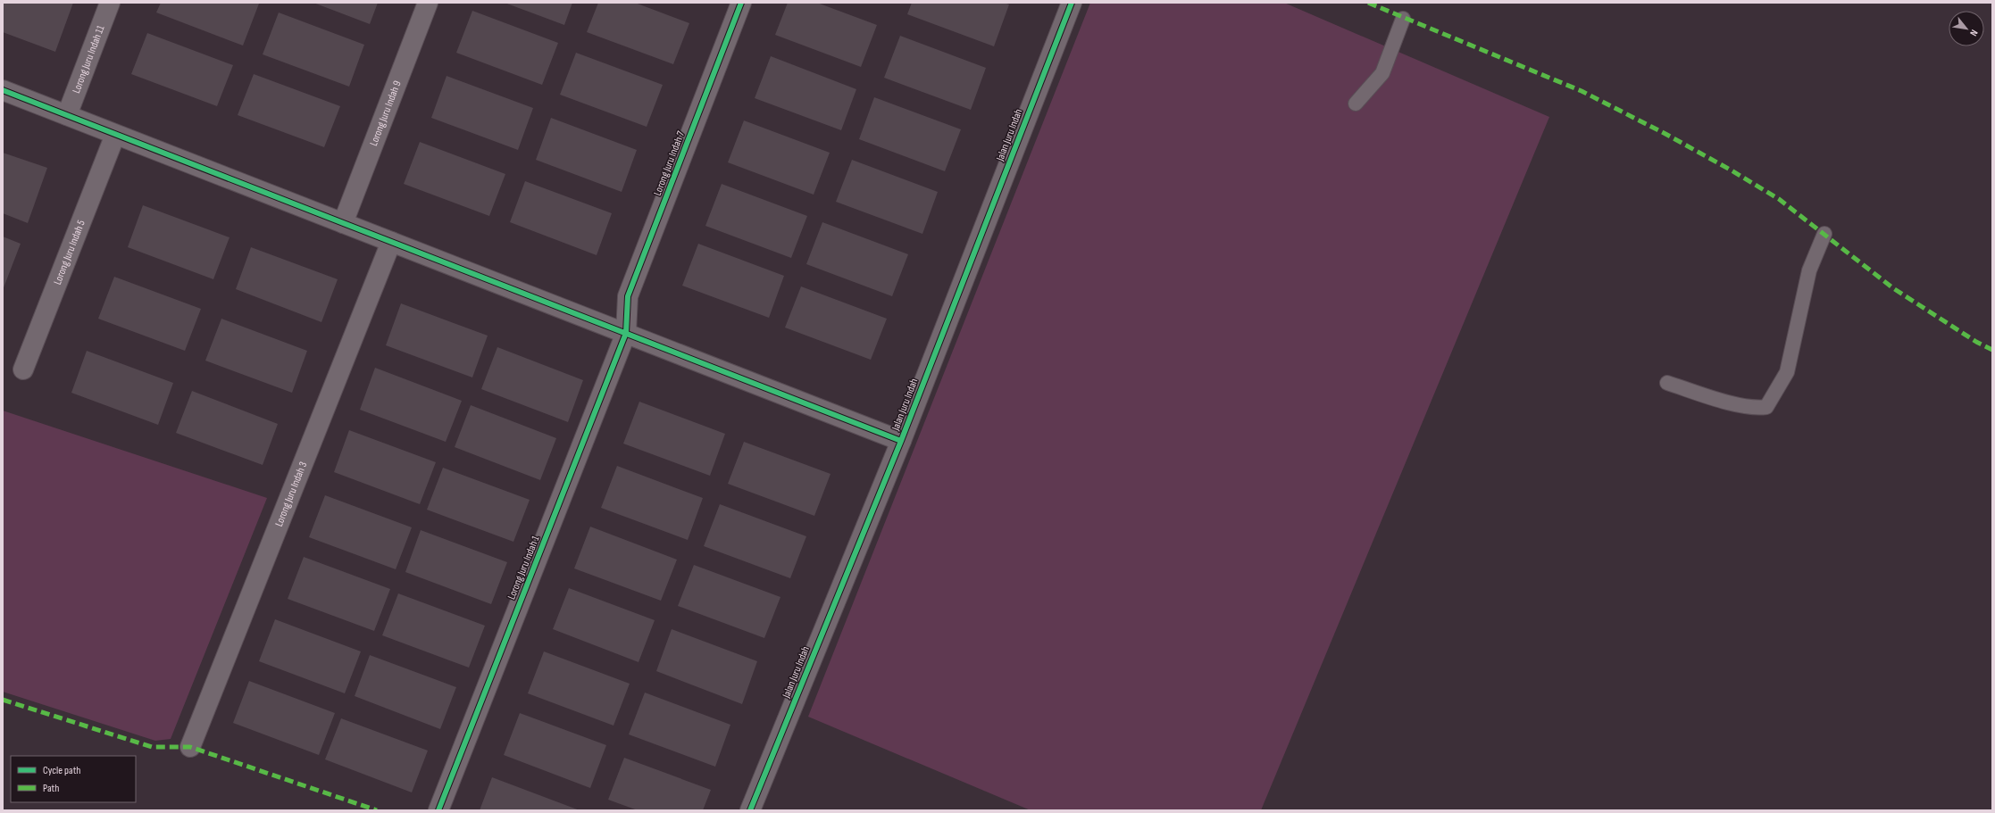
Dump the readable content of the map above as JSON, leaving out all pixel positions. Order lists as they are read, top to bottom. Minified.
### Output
{"streets":{"street":["Lorong Juru Indah 11","Lorong Juru Indah 9","Jalan Juru Indah","Lorong Juru Indah 7","Lorong Juru Indah 5","Lorong Juru Indah 3","Lorong Juru Indah 1"]},"crossings":[["Lorong Juru Indah 7","Lorong Juru Indah 1"]],"legend":["Cycle path","Path"],"north":"bottom right"}
